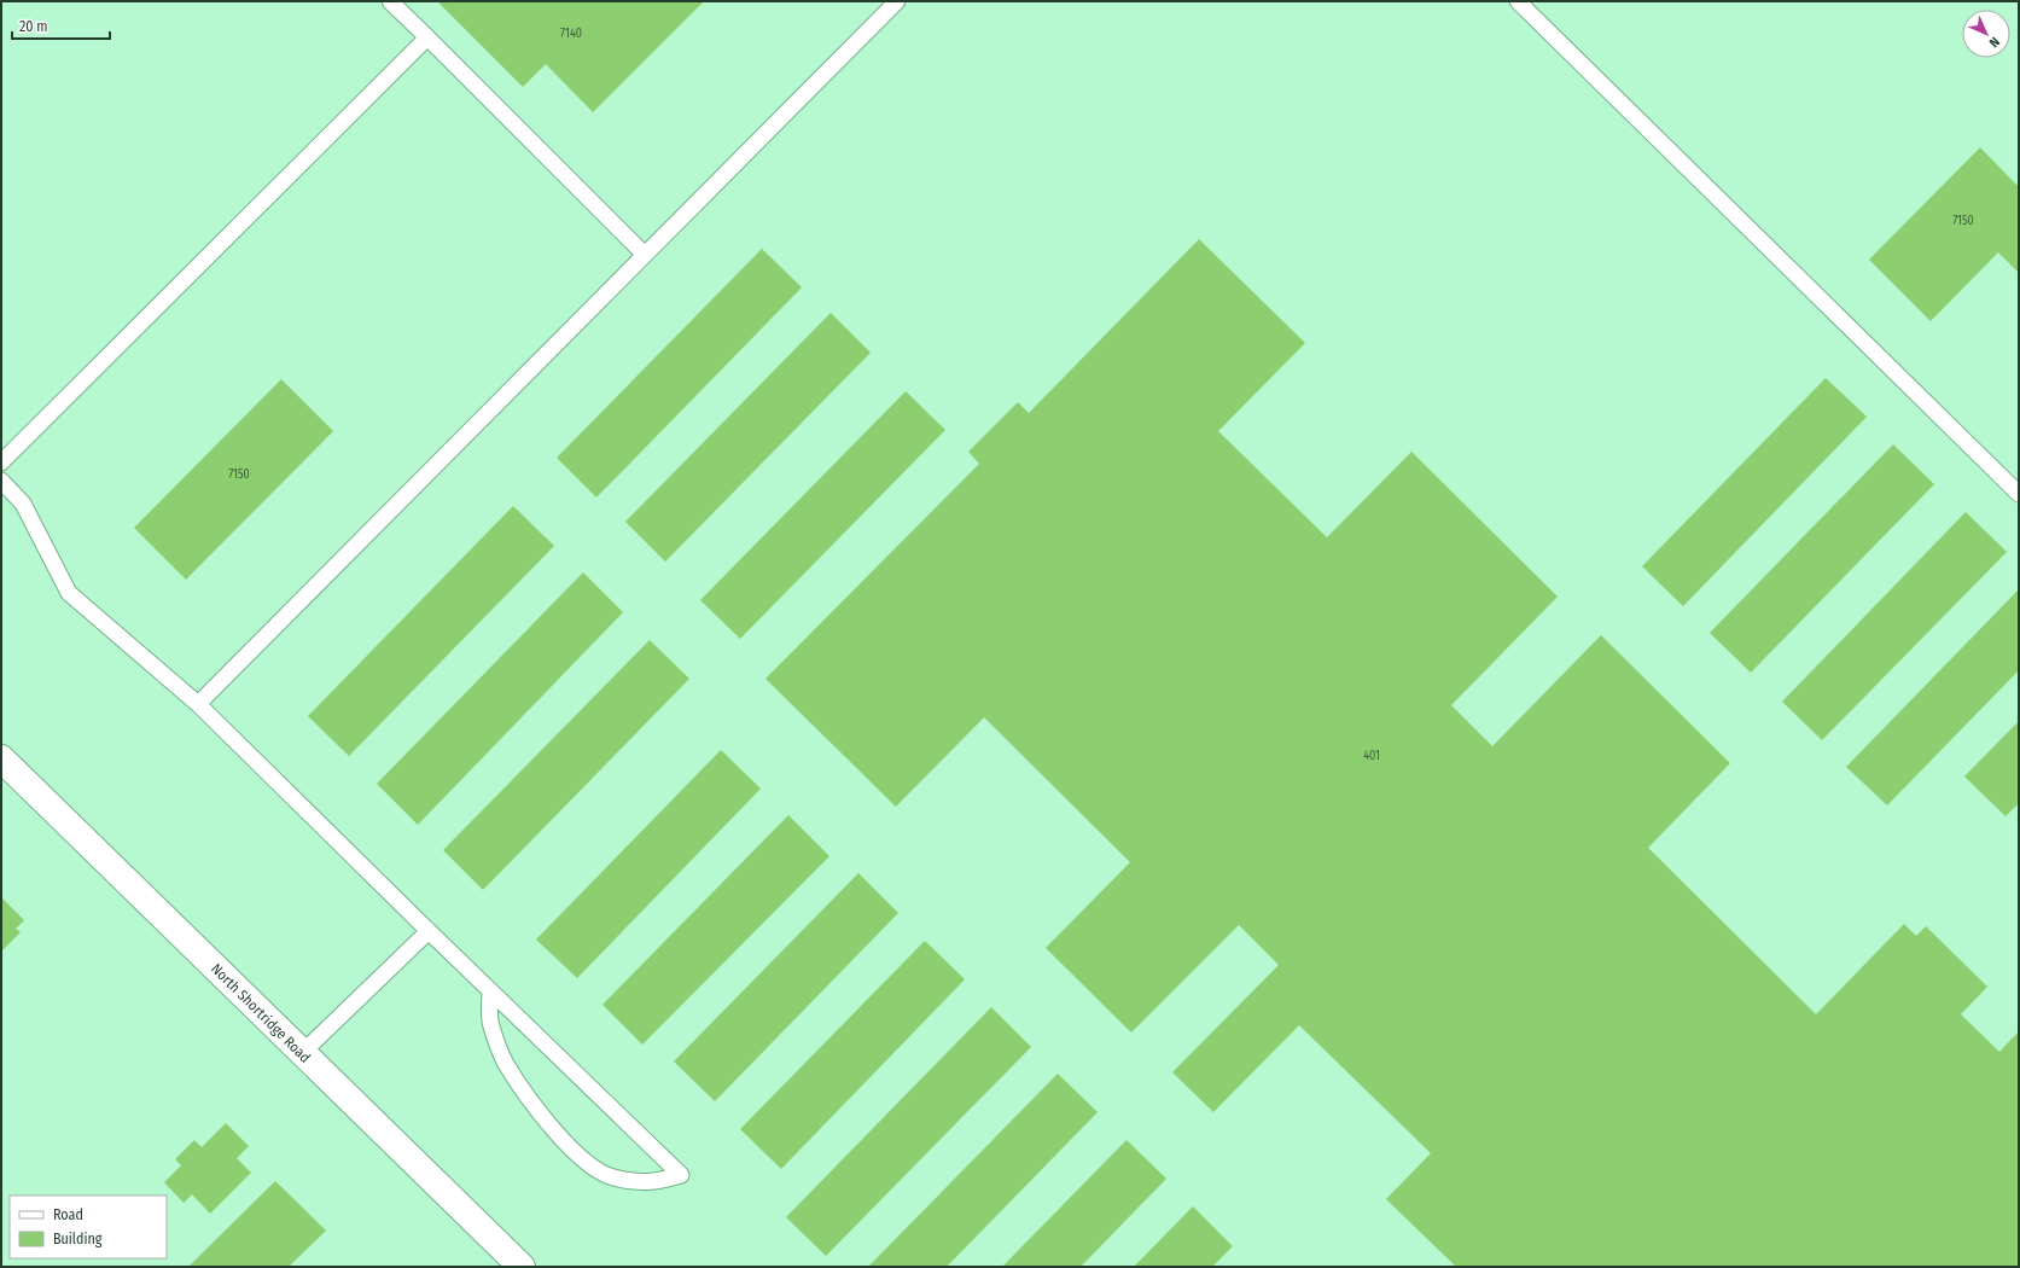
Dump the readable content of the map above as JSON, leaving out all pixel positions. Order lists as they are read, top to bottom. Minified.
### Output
{"streets":{"street":["North Shortridge Road"]},"house_numbers":["7140","7150","7150","401"],"legend":["Road","Building"],"scale_bar":"20 m","north":"bottom right"}
